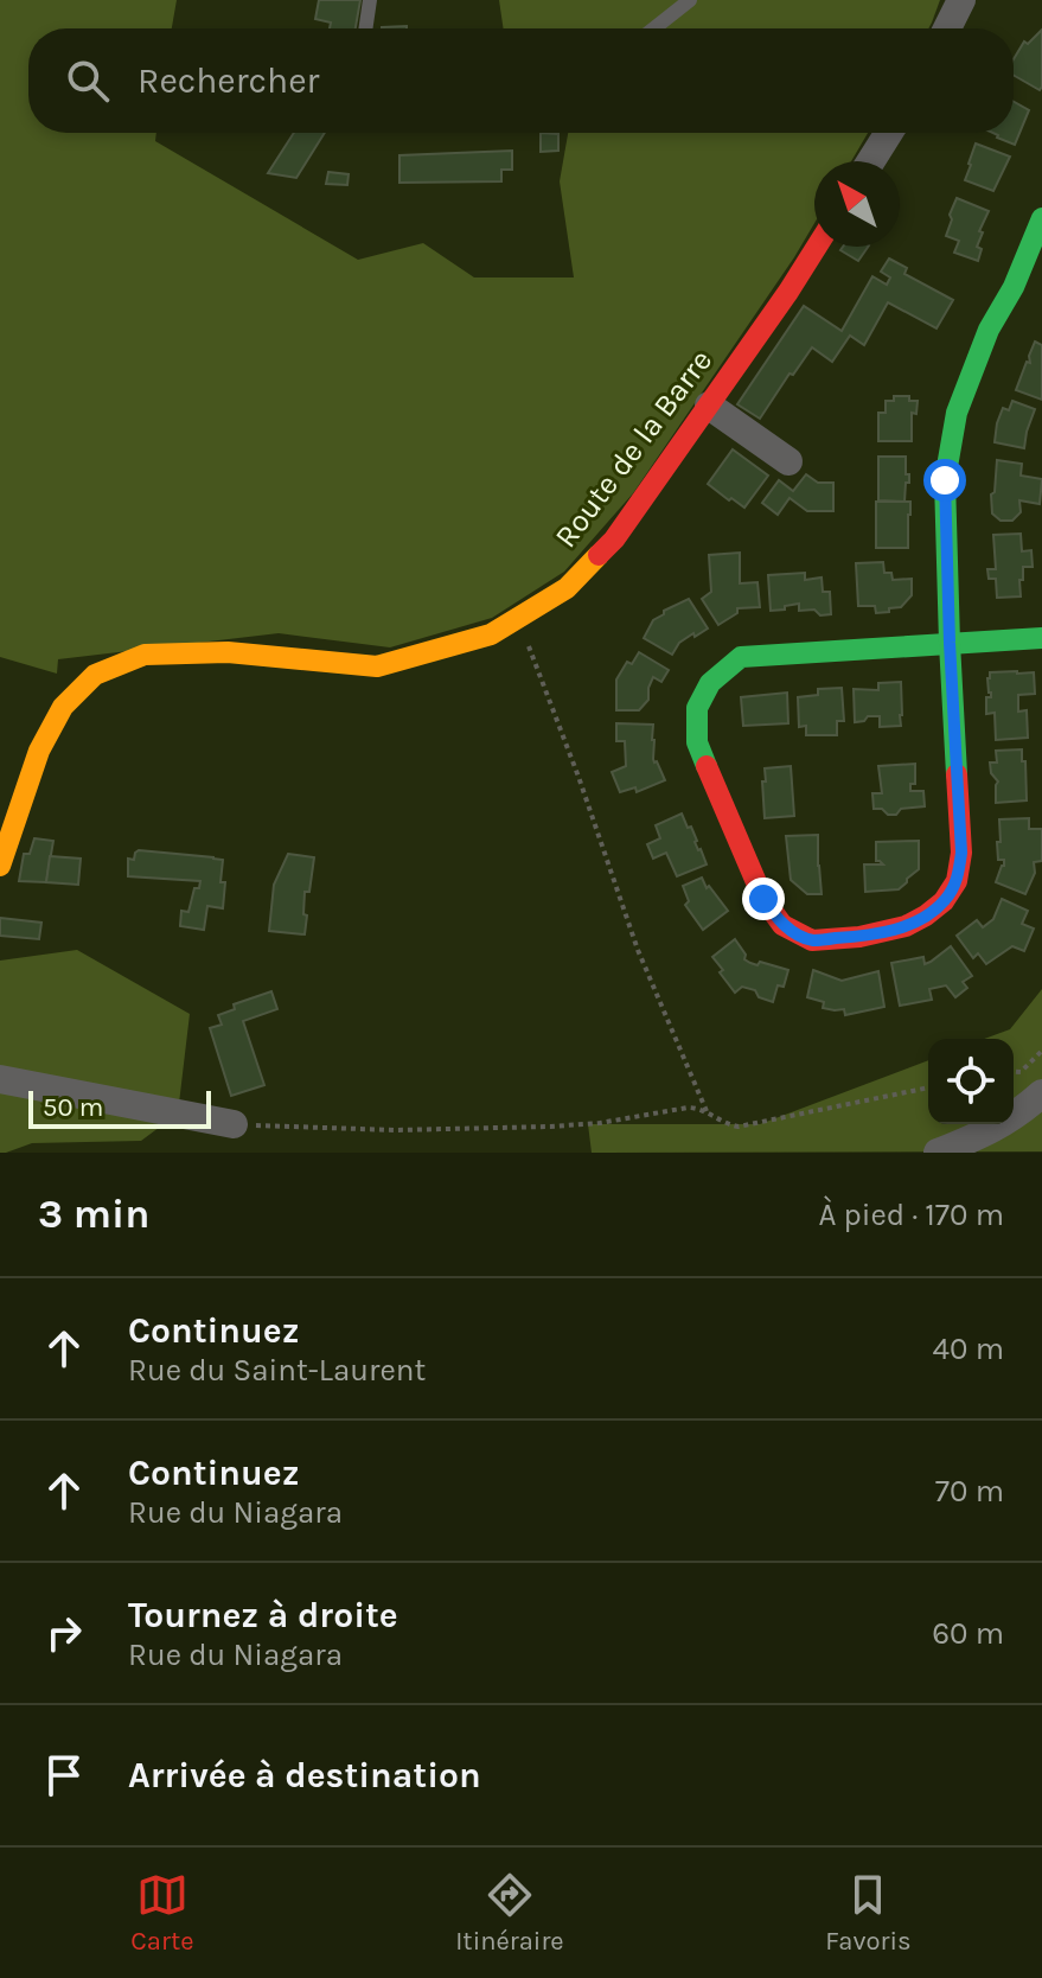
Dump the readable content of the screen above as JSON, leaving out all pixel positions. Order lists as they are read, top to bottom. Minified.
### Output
{"streets":{"street":["Route de la Barre"]},"scale_bar":"50 m","north":"top left","page":{"search":"Rechercher","scale":"50 m","heading":["3 min","À pied · 170 m"],"list":[["Continuez","Rue du Saint-Laurent","40 m"],["Continuez","Rue du Niagara","70 m"],["Tournez à droite","Rue du Niagara","60 m"],"Arrivée à destination"],"nav":["Carte","Itinéraire","Favoris"]}}
